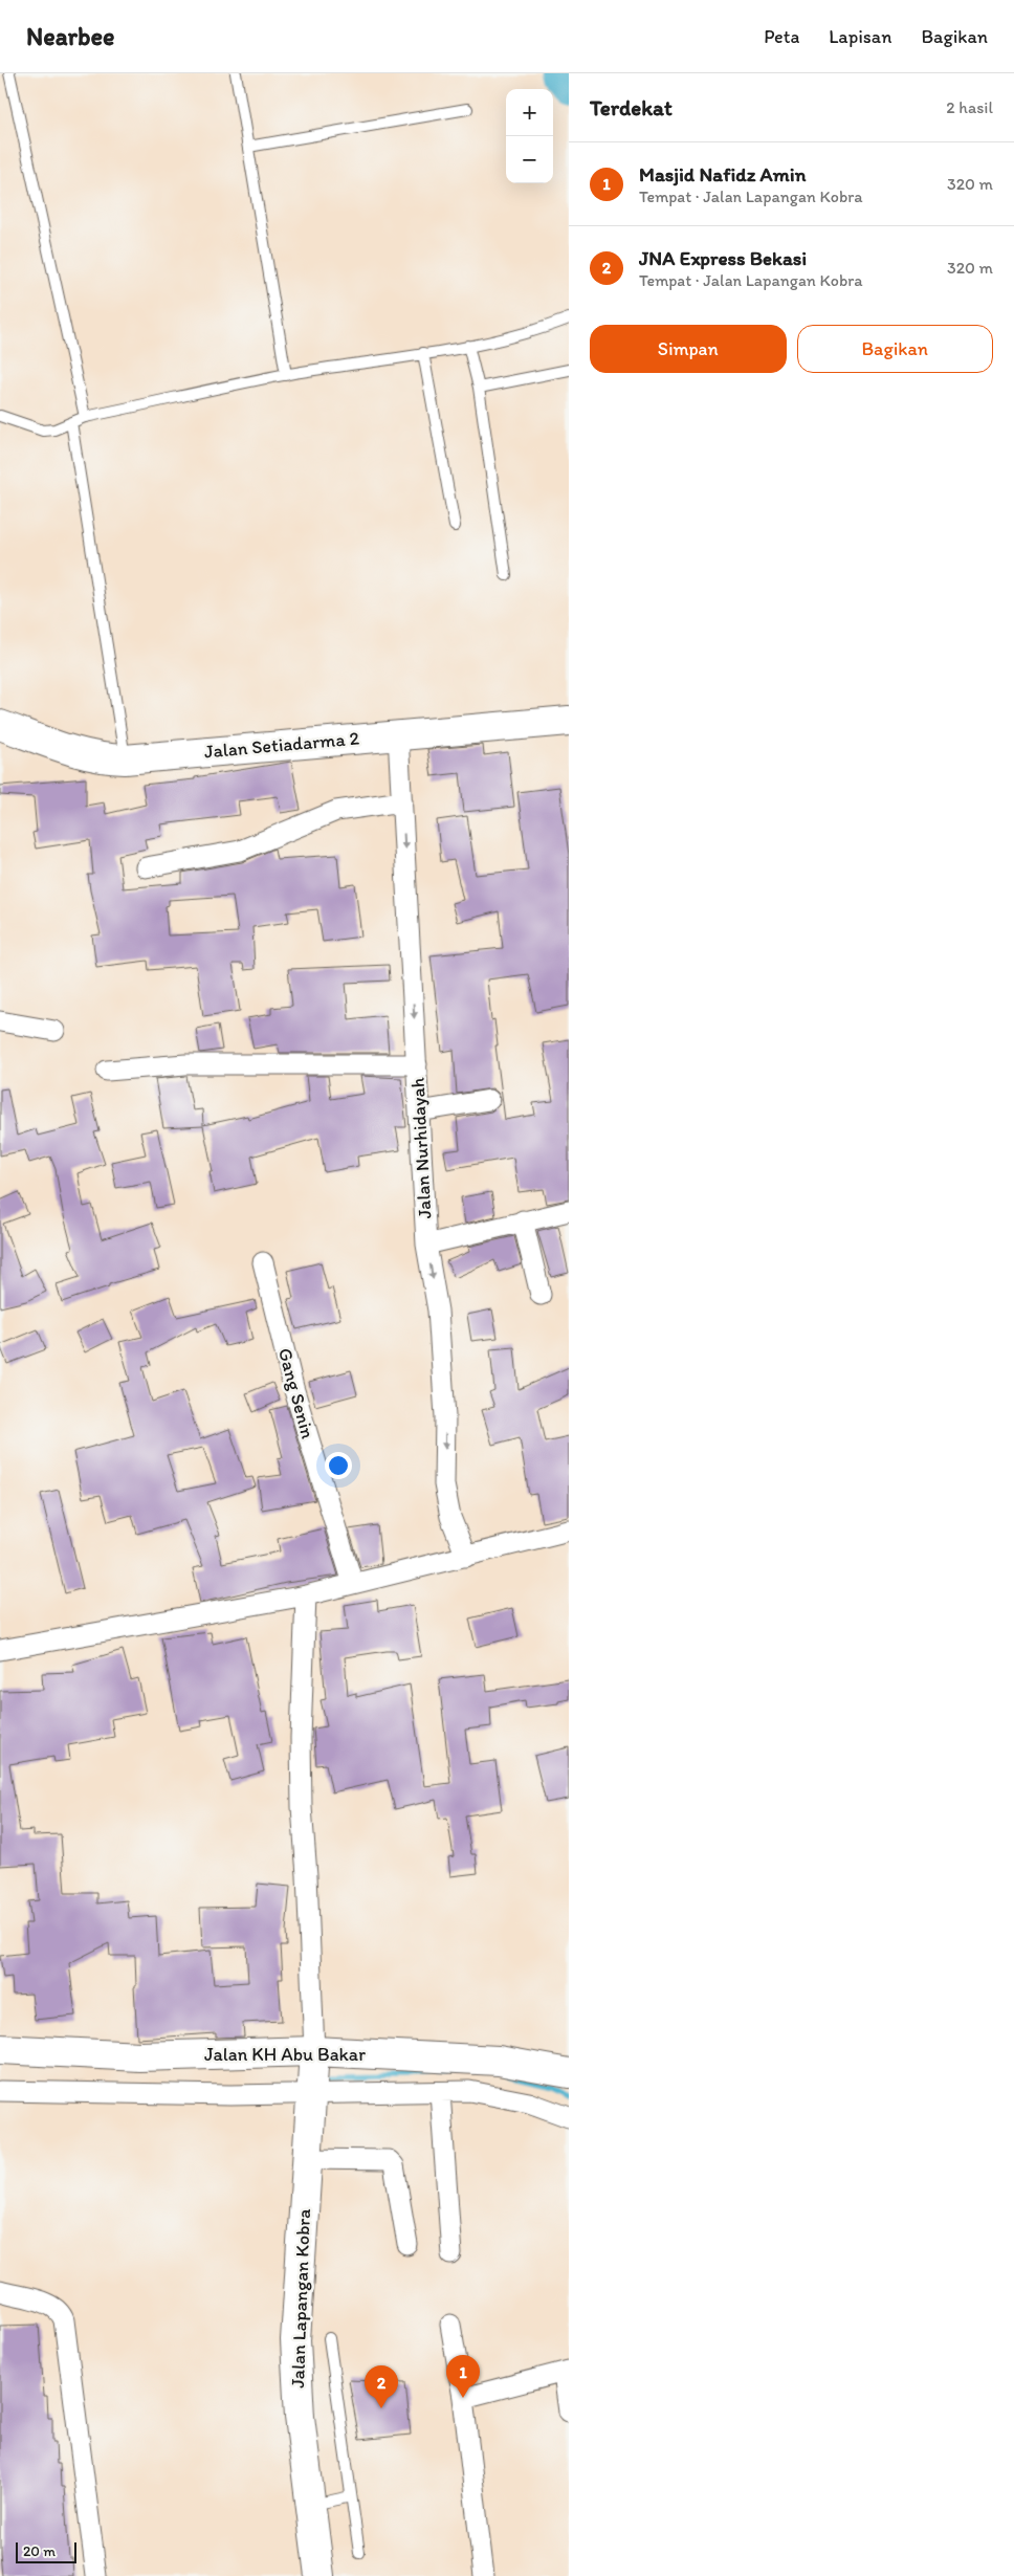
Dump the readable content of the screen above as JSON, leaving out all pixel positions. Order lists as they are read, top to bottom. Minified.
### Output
{"streets":{"street":["Jalan Setiadarma 2","Jalan Nurhidayah","Gang Senin","Jalan KH Abu Bakar","Jalan Lapangan Kobra"]},"crossings":[["Jalan Setiadarma 2","Jalan Nurhidayah"],["Jalan KH Abu Bakar","Jalan Lapangan Kobra"]],"one_way":["Jalan Nurhidayah"],"scale_bar":"20 m","page":{"header":"Nearbee","nav":["Peta","Lapisan","Bagikan"],"heading":["Terdekat","2 hasil"],"map_buttons":["+","−"],"list":[{"mark":"1","name":"Masjid Nafidz Amin","note":"Tempat · Jalan Lapangan Kobra","value":"320 m"},{"mark":"2","name":"JNA Express Bekasi","note":"Tempat · Jalan Lapangan Kobra","value":"320 m"}],"buttons":["Simpan","Bagikan"],"pins":["1","2"],"scale":"20 m"}}
